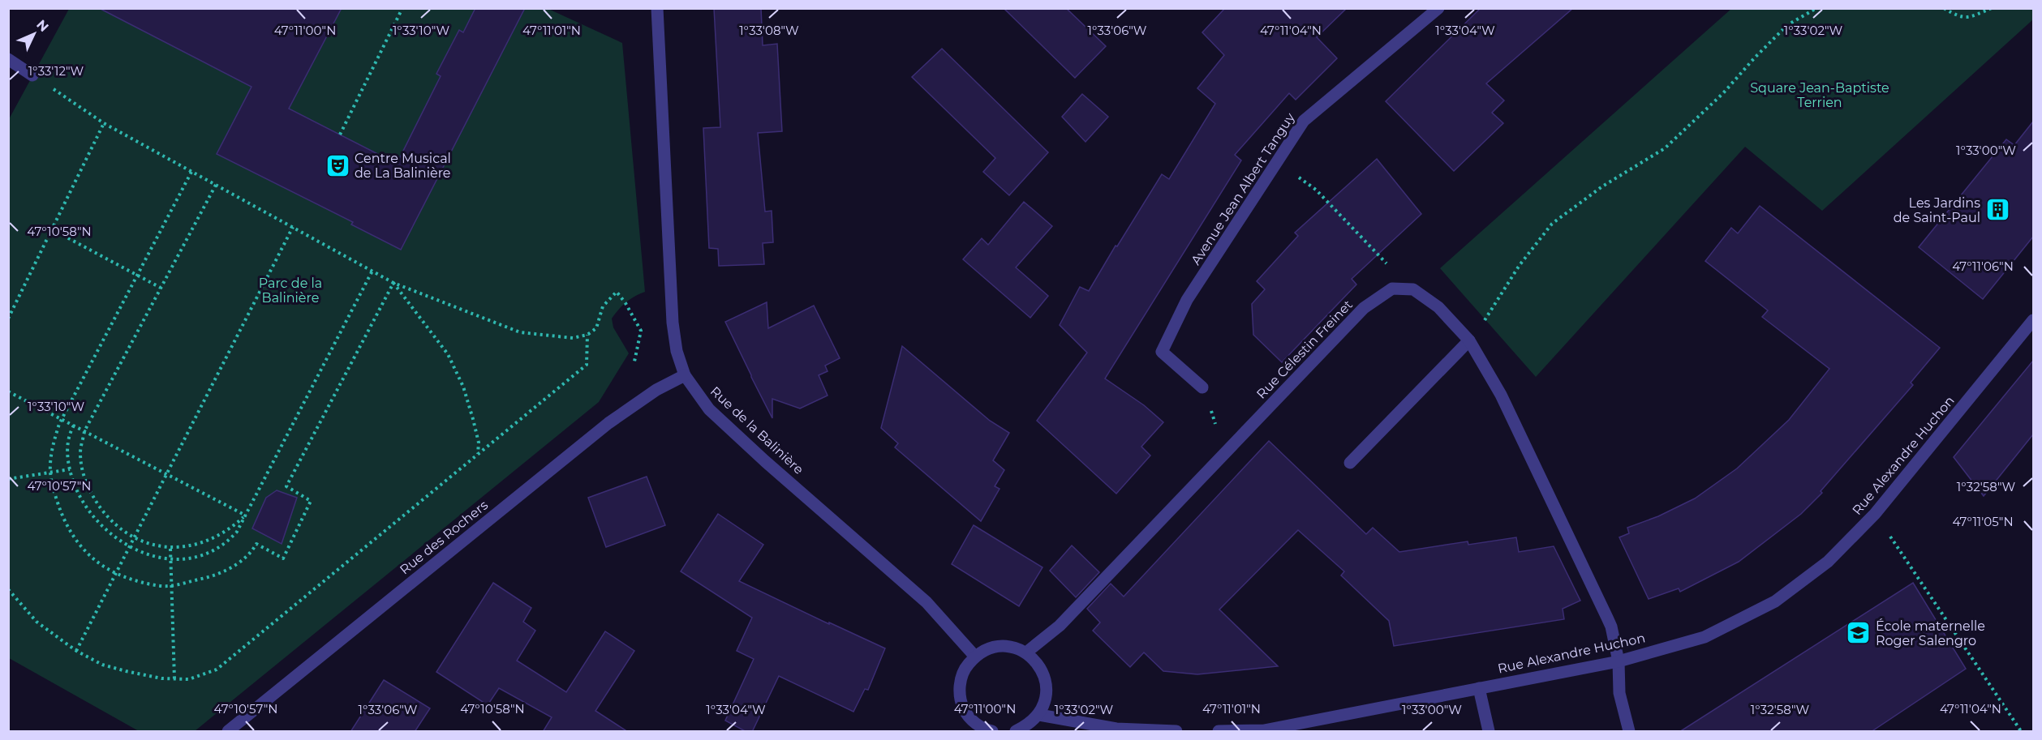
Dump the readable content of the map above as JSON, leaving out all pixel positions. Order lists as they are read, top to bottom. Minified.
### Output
{"streets":{"street":["Avenue Jean Albert Tanguy","Rue Célestin Freinet","Rue de la Balinière","Rue Alexandre Huchon","Rue des Rochers"]},"crossings":[["Rue Célestin Freinet","Rue Alexandre Huchon"],["Rue de la Balinière","Rue des Rochers"]],"parks":["Square Jean-Baptiste Terrien","Parc de la Balinière"],"places":{"theatre":["Centre Musical de La Balinière"],"building":["Les Jardins de Saint-Paul"],"school or university":["École maternelle Roger Salengro"]},"north":"top right","coordinates":["1°33'10\"W","1°33'08\"W","1°33'06\"W","1°33'04\"W","1°33'02\"W","47°11'00\"N","47°11'01\"N","47°11'04\"N","1°33'12\"W","1°33'00\"W","47°10'58\"N","47°11'06\"N","47°10'57\"N","1°32'58\"W","47°11'05\"N"]}
